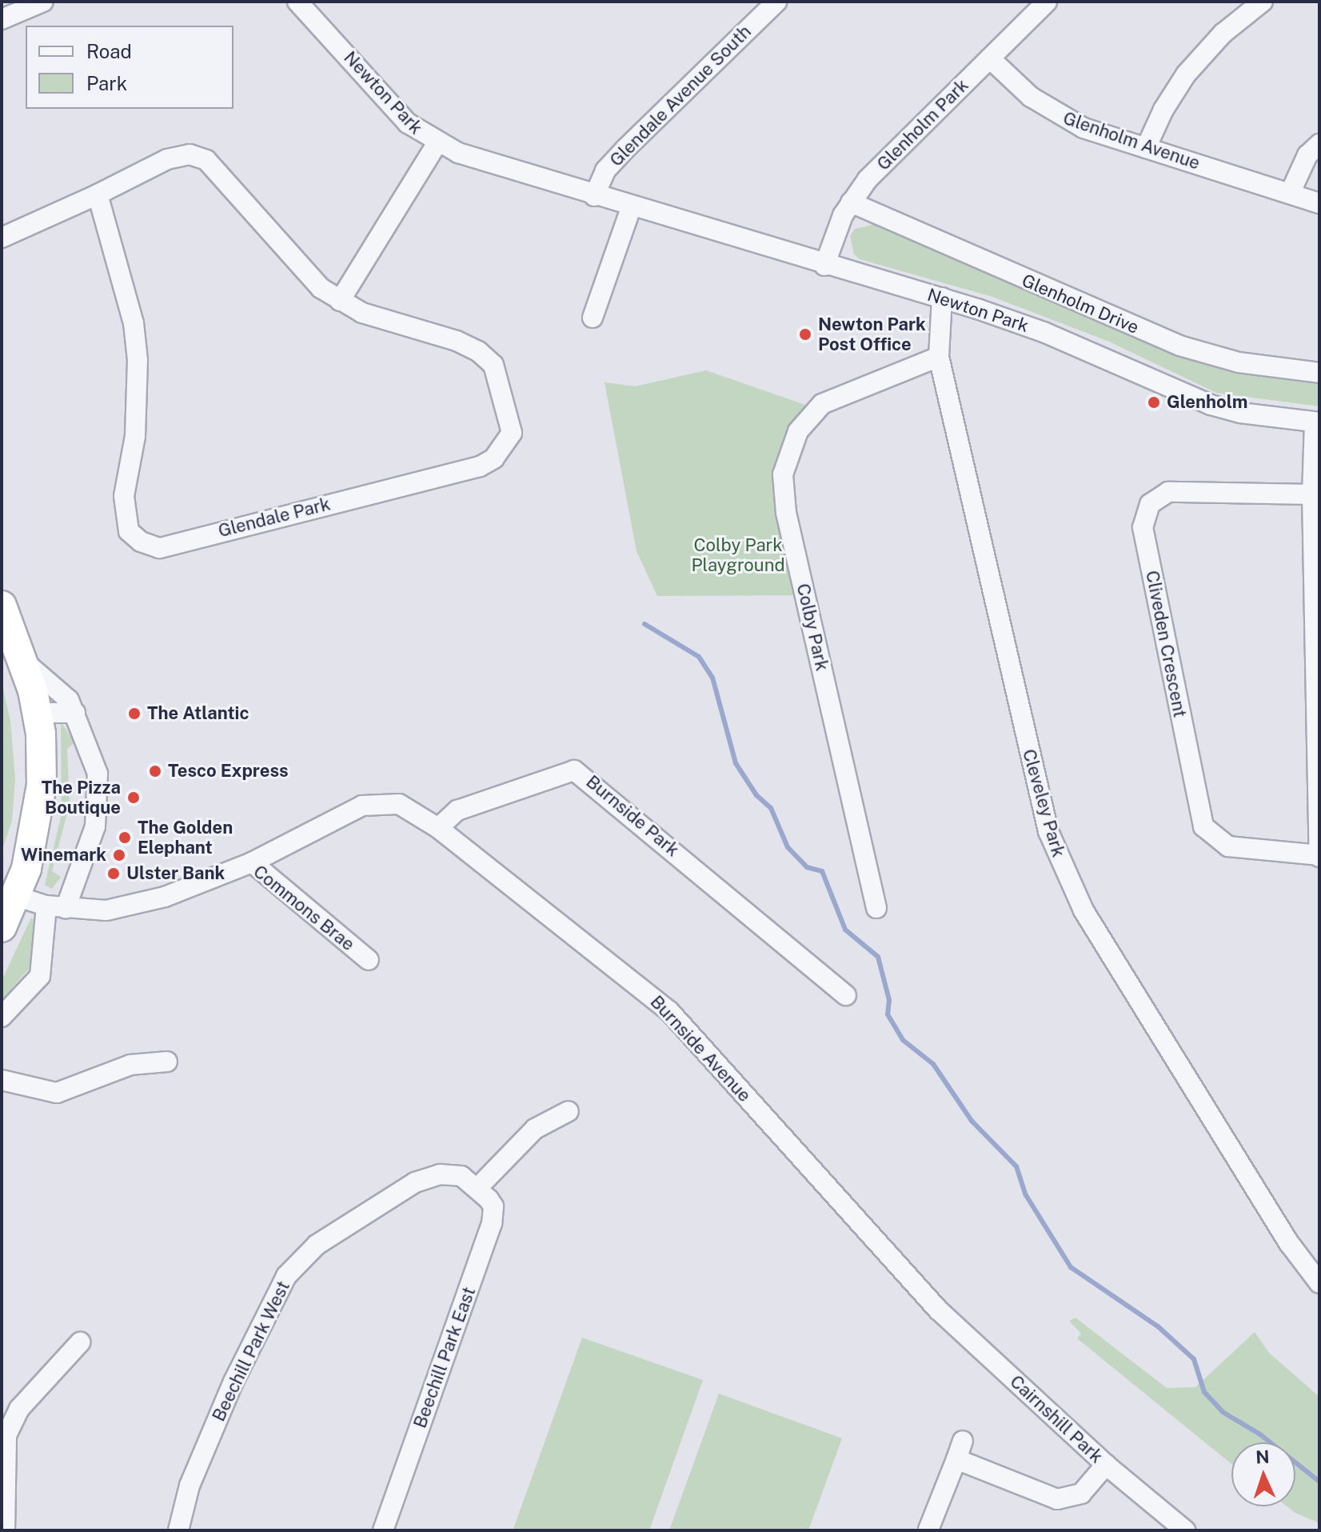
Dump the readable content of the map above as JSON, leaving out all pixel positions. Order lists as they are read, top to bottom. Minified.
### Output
{"streets":{"street":["Newton Park","Glendale Avenue South","Glenholm Park","Glenholm Avenue","Glenholm Drive","Glendale Park","Colby Park","Cliveden Crescent","Cleveley Park","Burnside Park","Commons Brae","Burnside Avenue","Beechill Park West","Beechill Park East","Cairnshill Park"]},"crossings":[["Newton Park","Glendale Avenue South"],["Newton Park","Glenholm Park"],["Newton Park","Cleveley Park"],["Glenholm Park","Glenholm Avenue"],["Glenholm Park","Glenholm Drive"],["Colby Park","Cleveley Park"],["Burnside Park","Burnside Avenue"],["Burnside Avenue","Cairnshill Park"],["Beechill Park West","Beechill Park East"]],"parks":["Colby Park Playground"],"places":["Newton Park Post Office","Glenholm","The Atlantic","Tesco Express","The Pizza Boutique","The Golden Elephant","Winemark","Ulster Bank"],"legend":["Road","Park"],"north":"top"}
